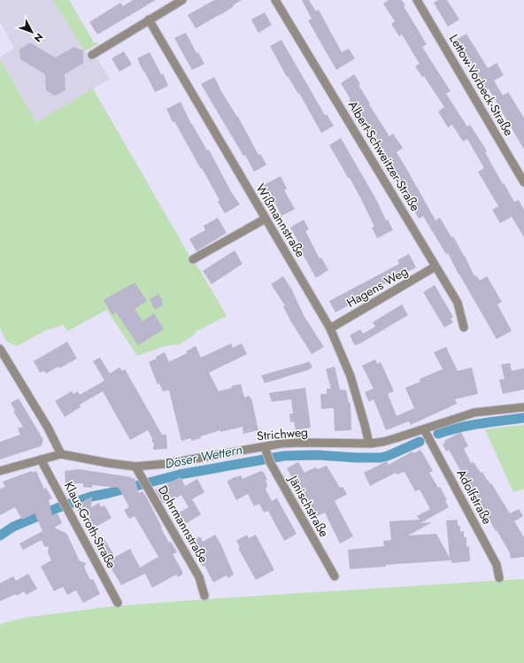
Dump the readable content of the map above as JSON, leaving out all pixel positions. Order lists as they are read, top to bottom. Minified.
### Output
{"streets":{"street":["Lettow-Vorbeck-Straße","Albert-Schweitzer-Straße","Wißmannstraße","Hagens Weg","Strichweg","Adolfstraße","Jänischstraße","Dohrmannstraße","Klaus-Groth-Straße"]},"crossings":[["Albert-Schweitzer-Straße","Hagens Weg"],["Wißmannstraße","Hagens Weg"],["Wißmannstraße","Strichweg"],["Strichweg","Adolfstraße"],["Strichweg","Jänischstraße"],["Strichweg","Dohrmannstraße"],["Strichweg","Klaus-Groth-Straße"]],"water":["Döser Wettern"],"north":"bottom right"}
